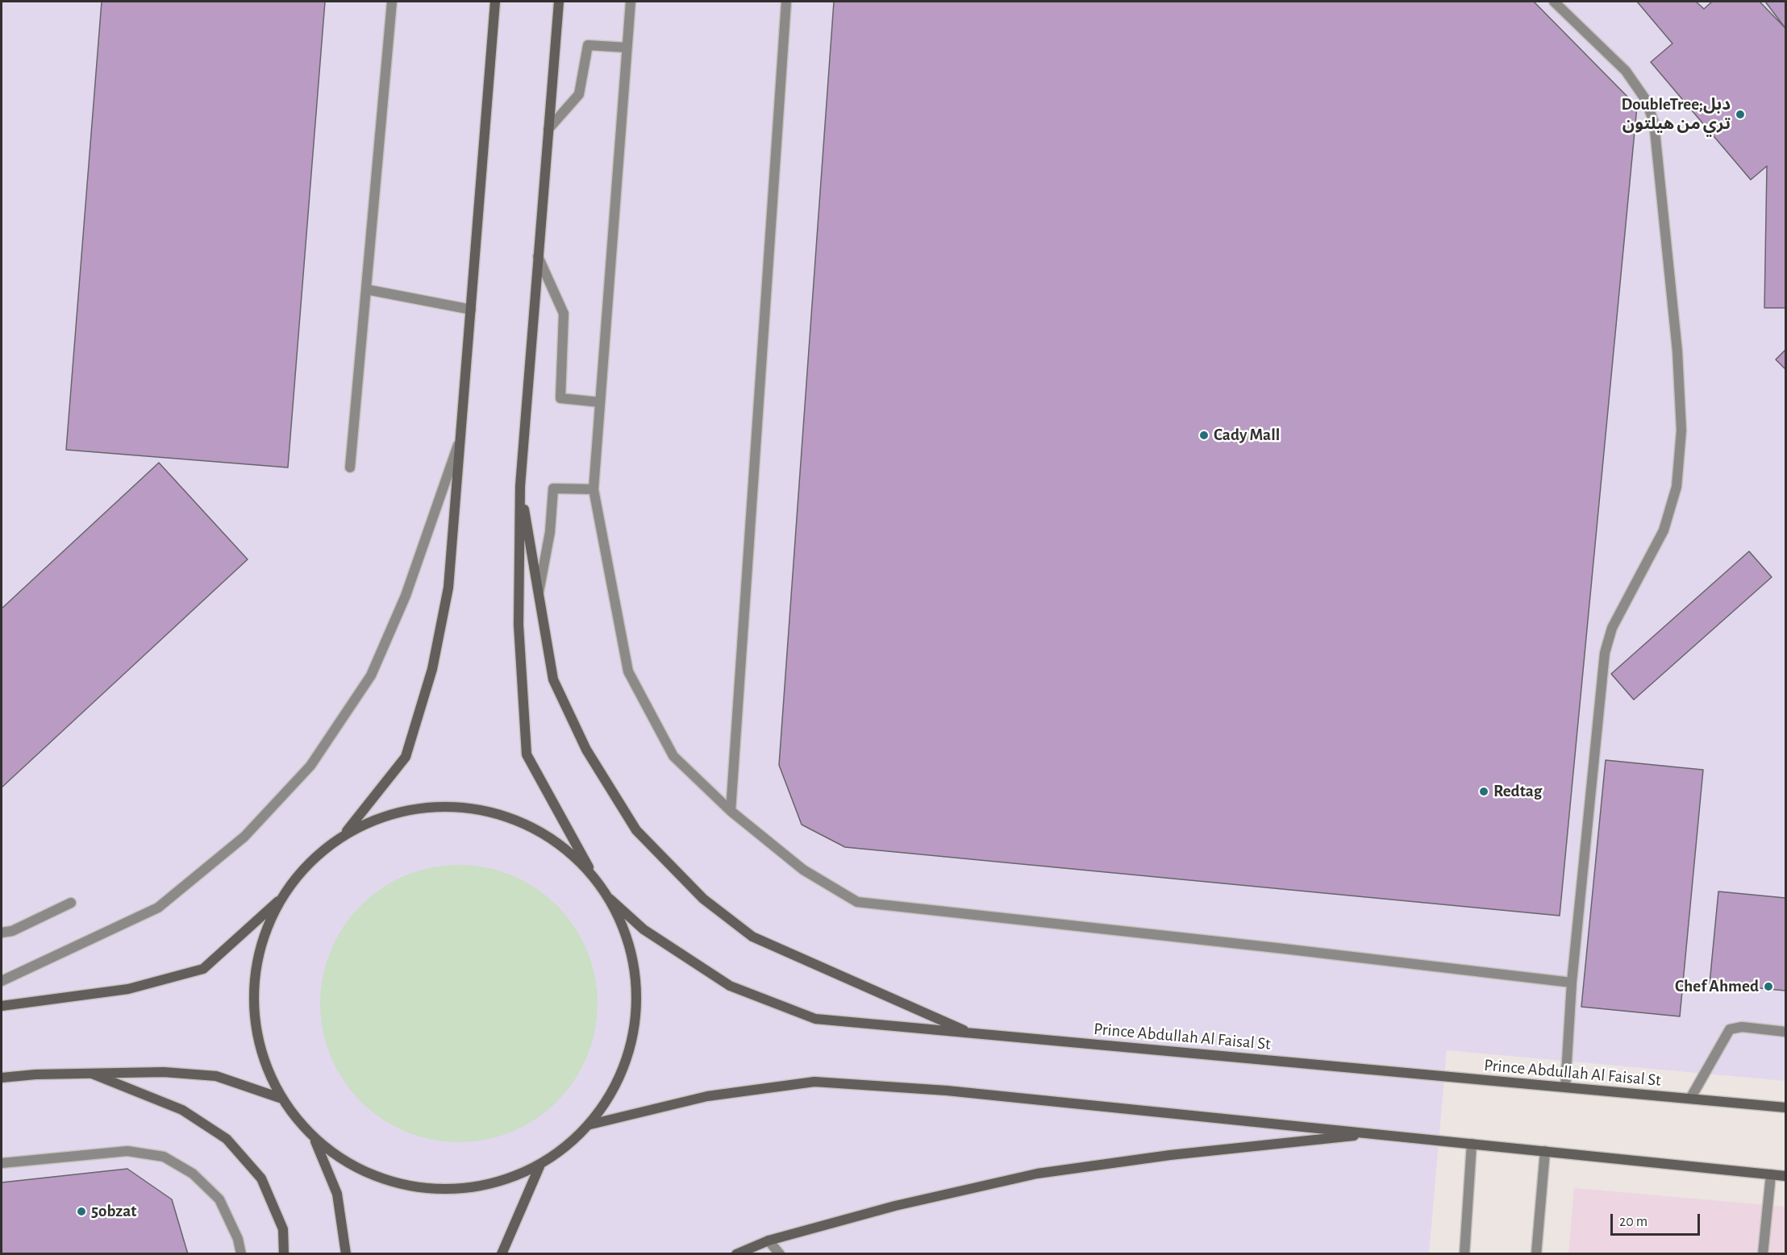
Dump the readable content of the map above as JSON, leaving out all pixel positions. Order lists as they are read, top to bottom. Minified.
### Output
{"streets":{"street":["Prince Abdullah Al Faisal St"]},"places":["DoubleTree;دبل تري من هيلتون","Cady Mall","Redtag","Chef Ahmed","5obzat"],"scale_bar":"20 m"}
